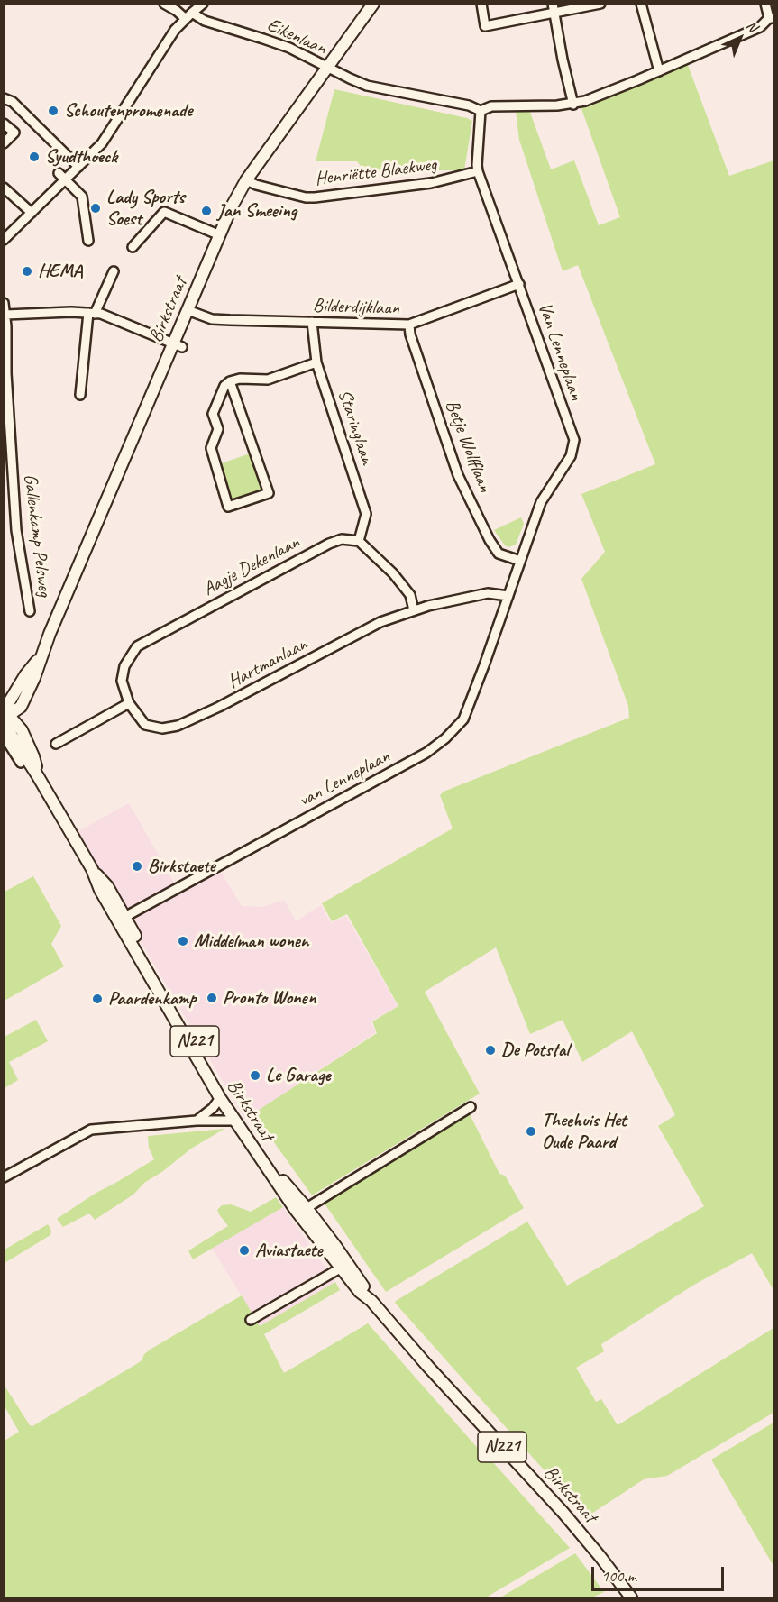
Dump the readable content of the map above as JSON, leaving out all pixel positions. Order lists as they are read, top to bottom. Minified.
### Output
{"streets":{"main road":["Birkstraat","N221"],"street":["Eikenlaan","Henriëtte Blaekweg","Bilderdijklaan","Van Lenneplaan","Staringlaan","Betje Wolfflaan","Gallenkamp Pelsweg","Aagje Dekenlaan","Hartmanlaan","van Lenneplaan"]},"crossings":[["Eikenlaan","Birkstraat"],["Eikenlaan","Van Lenneplaan"],["Henriëtte Blaekweg","Birkstraat"],["Henriëtte Blaekweg","Van Lenneplaan"],["Bilderdijklaan","Birkstraat"],["Bilderdijklaan","Van Lenneplaan"],["Bilderdijklaan","Staringlaan"],["Bilderdijklaan","Betje Wolfflaan"],["Birkstraat","van Lenneplaan"],["Van Lenneplaan","Betje Wolfflaan"],["Van Lenneplaan","Hartmanlaan"],["Van Lenneplaan","van Lenneplaan"],["Staringlaan","Aagje Dekenlaan"],["Aagje Dekenlaan","Hartmanlaan"],["Hartmanlaan","van Lenneplaan"]],"places":["Schoutenpromenade","Syudthoeck","Lady Sports Soest","Jan Smeeing","HEMA","Birkstaete","Middelman wonen","Pronto Wonen","Paardenkamp","De Potstal","Le Garage","Theehuis Het Oude Paard","Aviastaete"],"scale_bar":"100 m","north":"top right"}
